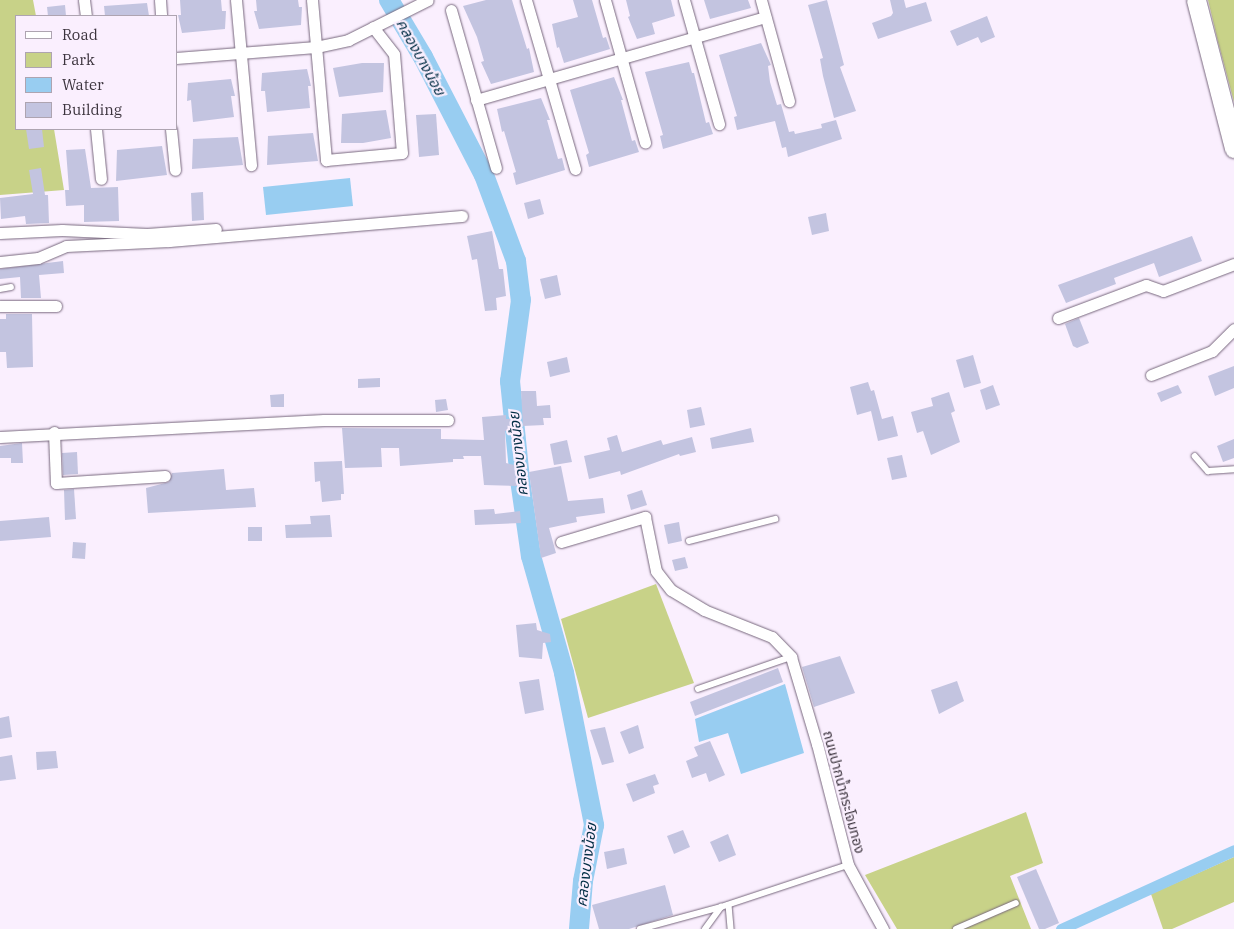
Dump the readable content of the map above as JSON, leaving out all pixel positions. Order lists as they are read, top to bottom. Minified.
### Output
{"streets":{"street":["ถนนปากน้ำกระโจมทอง"]},"water":["คลองบางน้อย"],"legend":["Road","Park","Water","Building"]}
